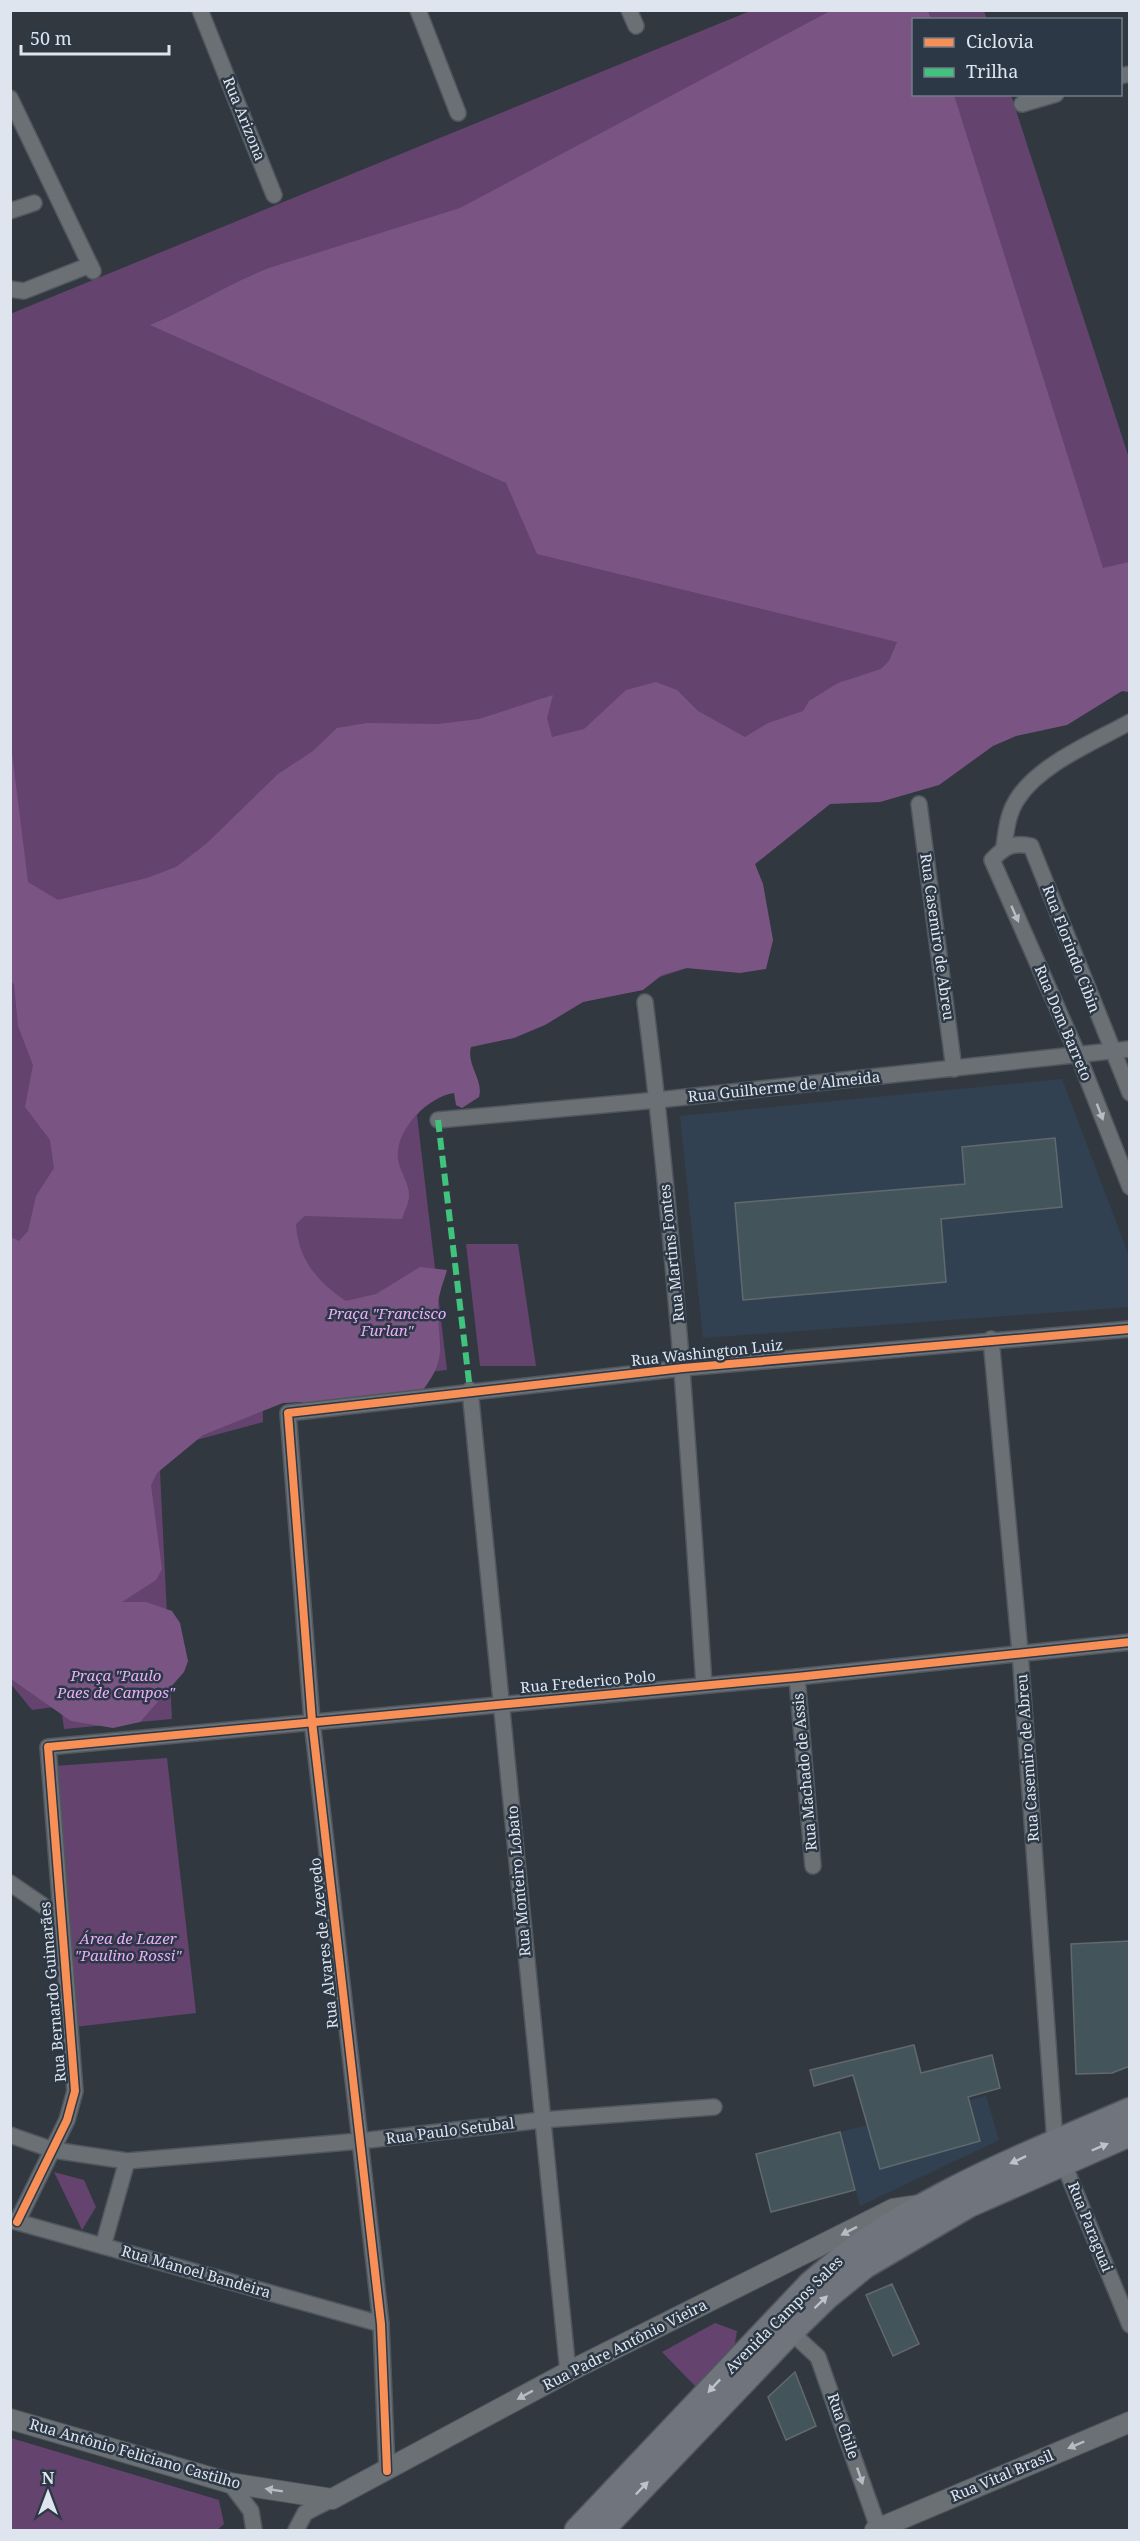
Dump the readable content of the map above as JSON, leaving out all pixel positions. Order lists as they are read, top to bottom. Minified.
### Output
{"streets":{"main road":["Avenida Campos Sales"],"street":["Rua Arizona","Rua Casemiro de Abreu","Rua Florindo Cibin","Rua Dom Barreto","Rua Guilherme de Almeida","Rua Martins Fontes","Rua Washington Luiz","Rua Frederico Polo","Rua Machado de Assis","Rua Monteiro Lobato","Rua Alvares de Azevedo","Rua Bernardo Guimarães","Rua Paulo Setubal","Rua Paraguai","Rua Manoel Bandeira","Rua Padre Antônio Vieira","Rua Chile","Rua Antônio Feliciano Castilho","Rua Vital Brasil"]},"crossings":[["Rua Casemiro de Abreu","Rua Guilherme de Almeida"],["Rua Casemiro de Abreu","Rua Washington Luiz"],["Rua Casemiro de Abreu","Rua Frederico Polo"],["Rua Casemiro de Abreu","Rua Paraguai"],["Rua Casemiro de Abreu","Avenida Campos Sales"],["Rua Florindo Cibin","Rua Dom Barreto"],["Rua Florindo Cibin","Rua Guilherme de Almeida"],["Rua Dom Barreto","Rua Guilherme de Almeida"],["Rua Guilherme de Almeida","Rua Martins Fontes"],["Rua Martins Fontes","Rua Washington Luiz"],["Rua Martins Fontes","Rua Frederico Polo"],["Rua Washington Luiz","Rua Monteiro Lobato"],["Rua Washington Luiz","Rua Alvares de Azevedo"],["Rua Frederico Polo","Rua Machado de Assis"],["Rua Frederico Polo","Rua Monteiro Lobato"],["Rua Frederico Polo","Rua Alvares de Azevedo"],["Rua Frederico Polo","Rua Bernardo Guimarães"],["Rua Monteiro Lobato","Rua Paulo Setubal"],["Rua Monteiro Lobato","Rua Padre Antônio Vieira"],["Rua Alvares de Azevedo","Rua Paulo Setubal"],["Rua Alvares de Azevedo","Rua Manoel Bandeira"],["Rua Alvares de Azevedo","Rua Padre Antônio Vieira"],["Rua Bernardo Guimarães","Rua Paulo Setubal"],["Rua Bernardo Guimarães","Rua Manoel Bandeira"],["Rua Paraguai","Avenida Campos Sales"],["Avenida Campos Sales","Rua Padre Antônio Vieira"],["Avenida Campos Sales","Rua Chile"],["Rua Padre Antônio Vieira","Rua Antônio Feliciano Castilho"],["Rua Chile","Rua Vital Brasil"]],"one_way":["Rua Dom Barreto","Rua Padre Antônio Vieira","Rua Chile","Rua Vital Brasil"],"parks":["Praça \"Francisco Furlan\"","Praça \"Paulo Paes de Campos\"","Área de Lazer \"Paulino Rossi\""],"legend":["Ciclovia","Trilha"],"scale_bar":"50 m","north":"top"}
